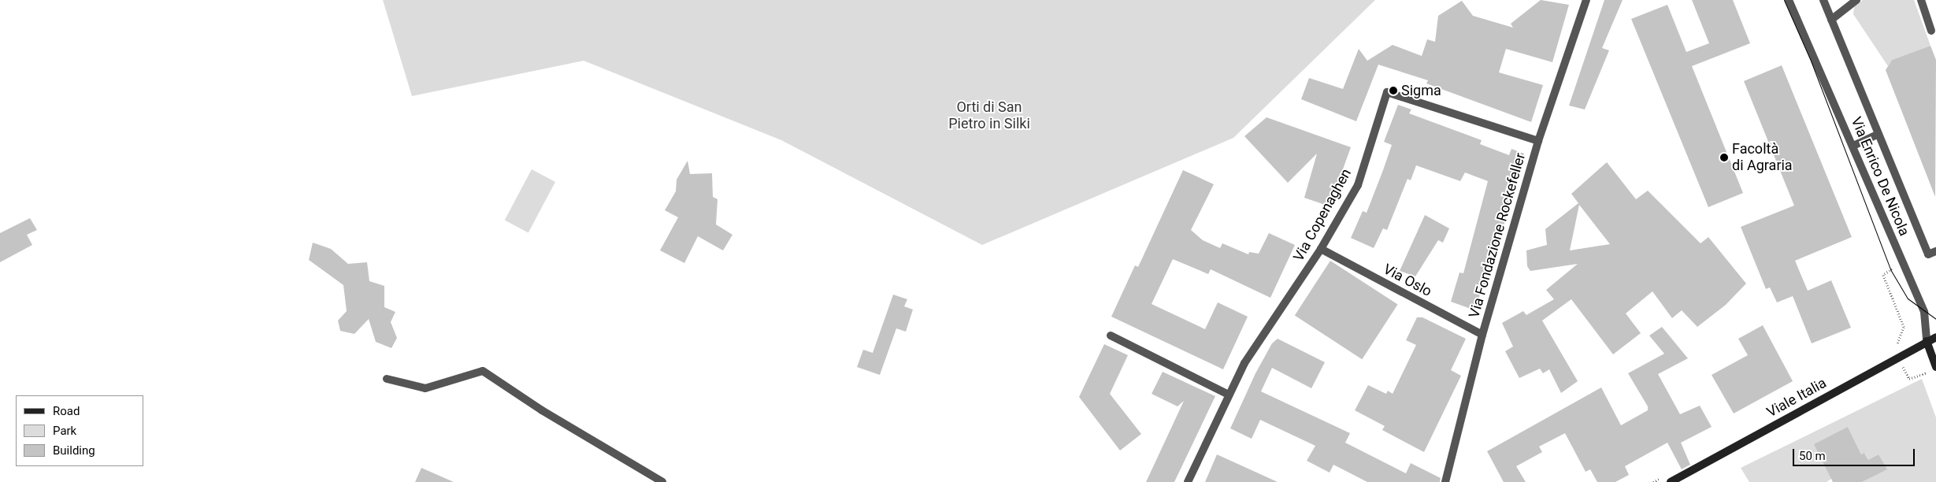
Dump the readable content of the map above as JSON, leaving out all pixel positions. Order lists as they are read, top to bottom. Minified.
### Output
{"streets":{"street":["Via Enrico De Nicola","Via Copenaghen","Via Fondazione Rockefeller","Via Oslo","Viale Italia"]},"crossings":[["Via Enrico De Nicola","Viale Italia"],["Via Copenaghen","Via Fondazione Rockefeller"],["Via Copenaghen","Via Oslo"],["Via Fondazione Rockefeller","Via Oslo"]],"parks":["Orti di San Pietro in Silki"],"places":["Sigma","Facoltà di Agraria"],"legend":["Road","Park","Building"],"scale_bar":"50 m"}
